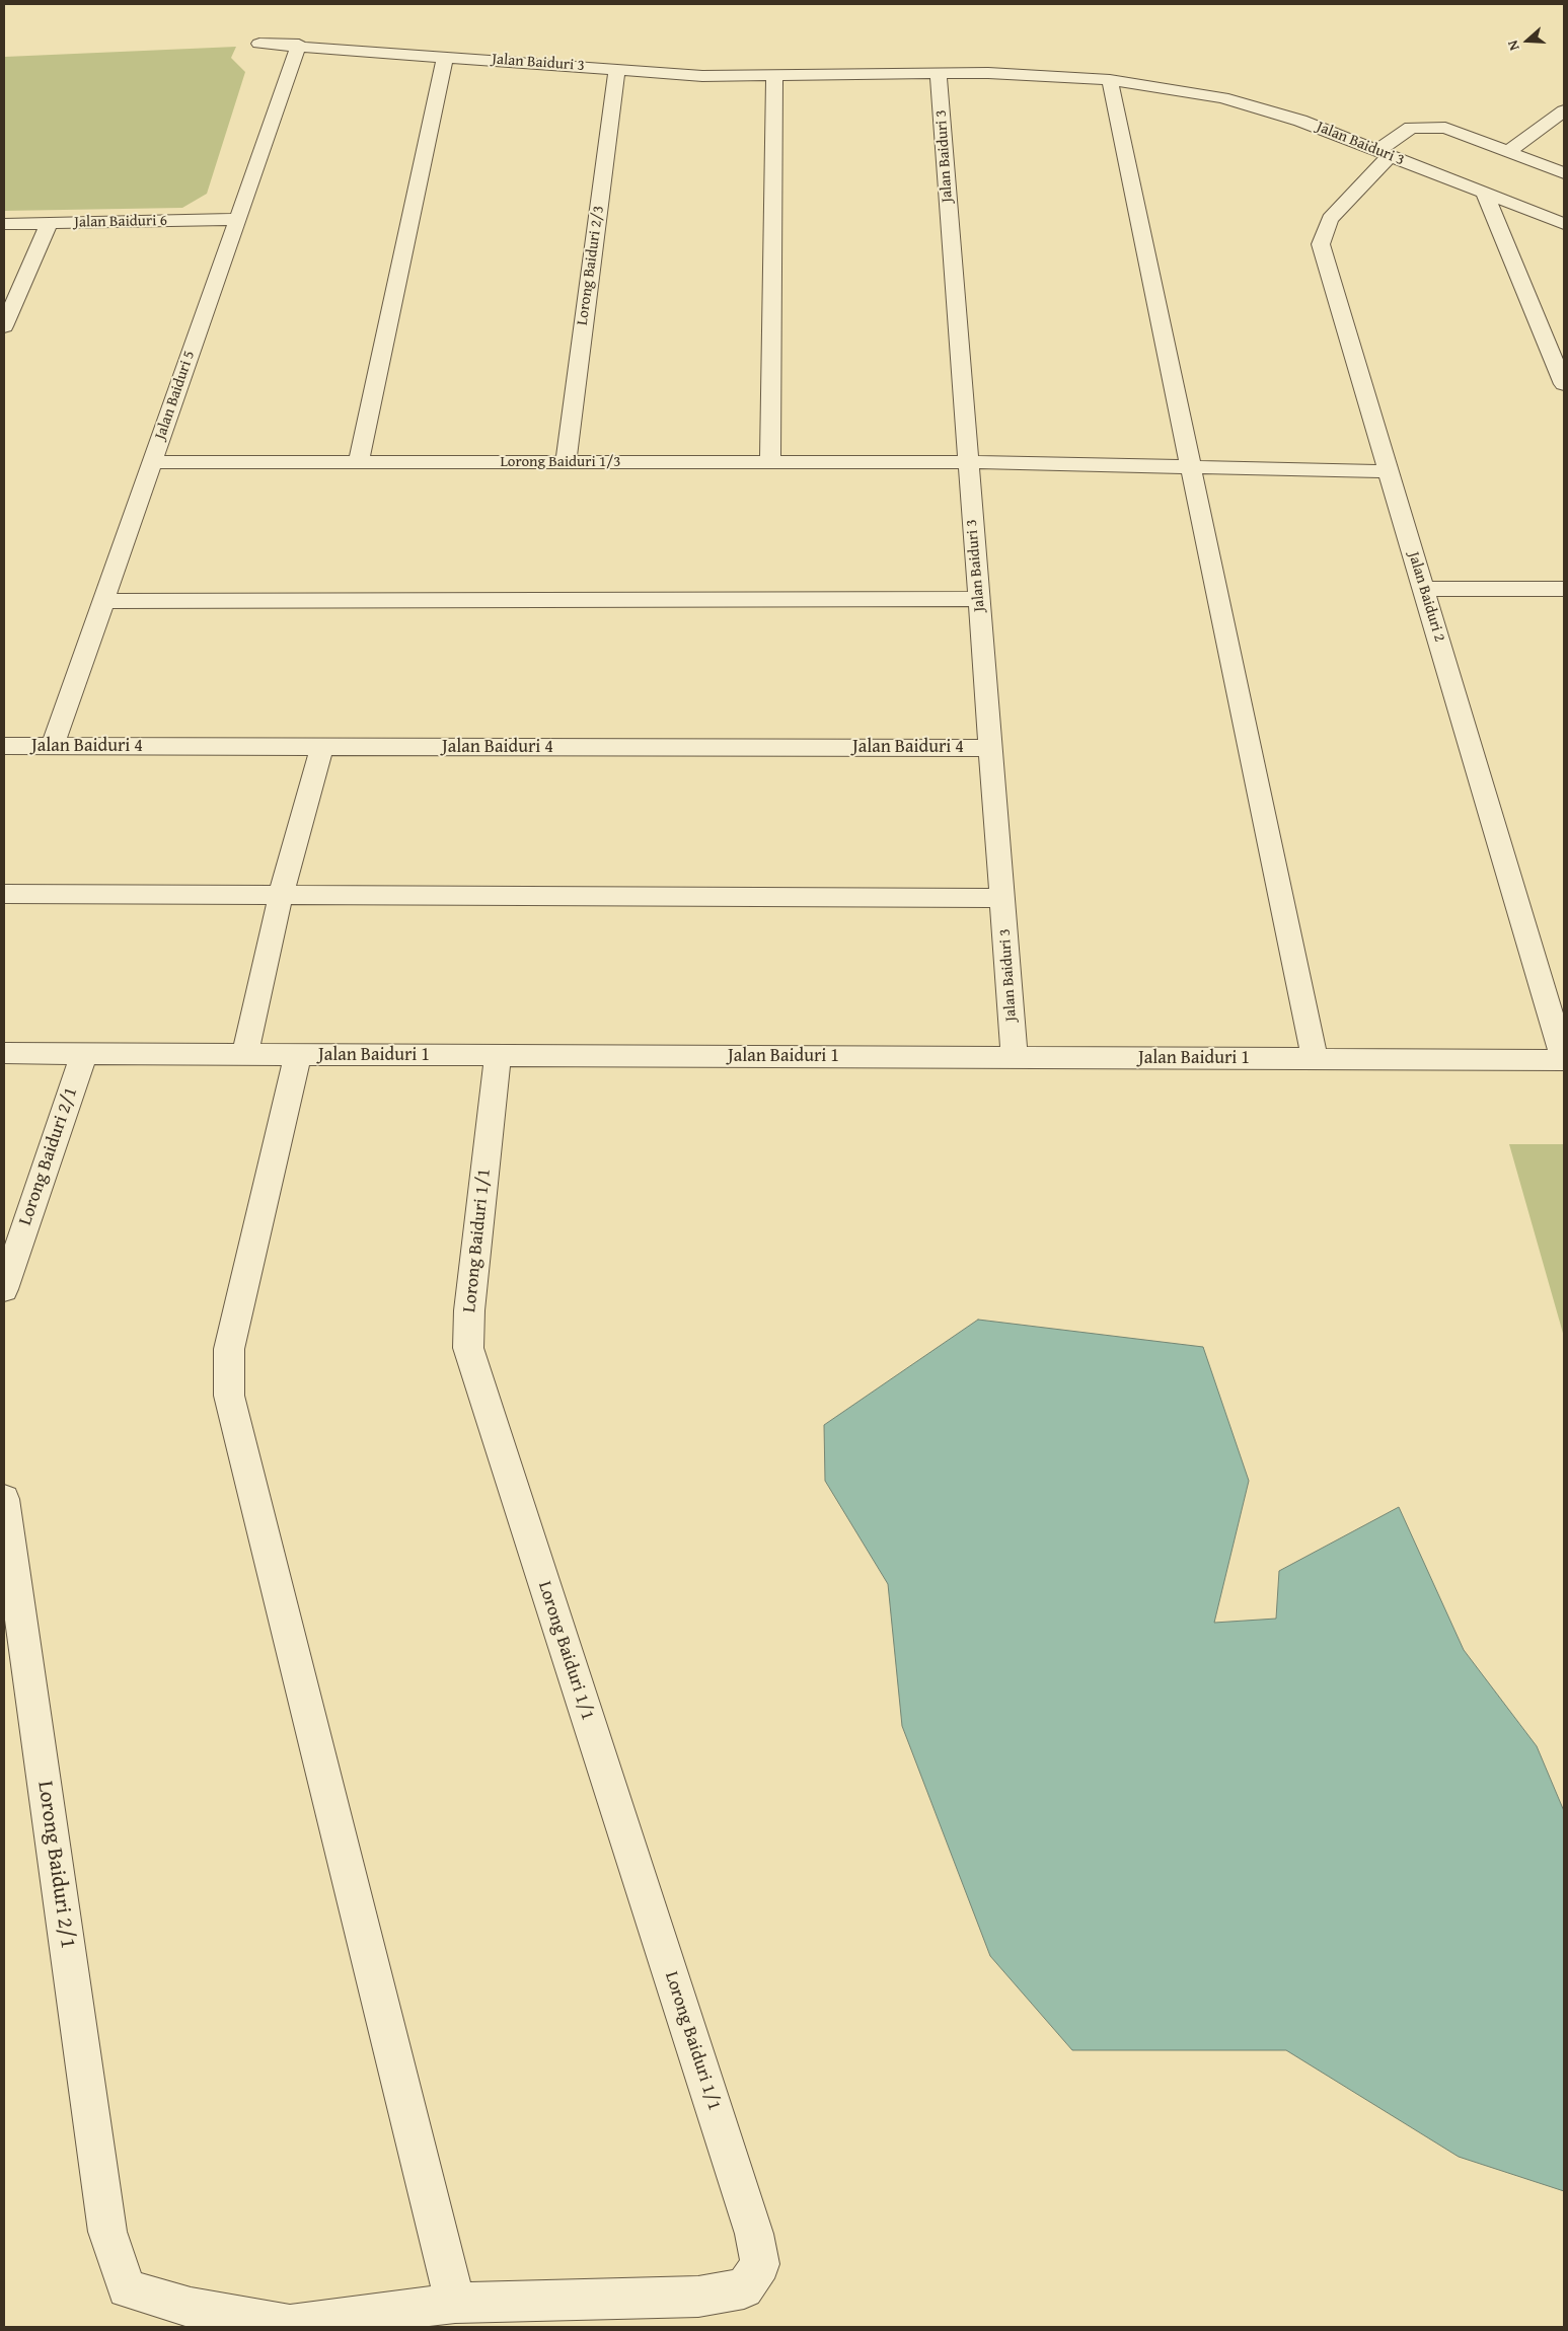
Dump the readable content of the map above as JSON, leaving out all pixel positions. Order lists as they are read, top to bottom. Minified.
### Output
{"streets":{"street":["Jalan Baiduri 3","Jalan Baiduri 6","Lorong Baiduri 2/3","Jalan Baiduri 5","Lorong Baiduri 1/3","Jalan Baiduri 2","Jalan Baiduri 4","Jalan Baiduri 1","Lorong Baiduri 2/1","Lorong Baiduri 1/1"]},"crossings":[["Jalan Baiduri 3","Lorong Baiduri 2/3"],["Jalan Baiduri 3","Jalan Baiduri 5"],["Jalan Baiduri 3","Lorong Baiduri 1/3"],["Jalan Baiduri 3","Jalan Baiduri 2"],["Jalan Baiduri 3","Jalan Baiduri 4"],["Jalan Baiduri 3","Jalan Baiduri 1"],["Jalan Baiduri 6","Jalan Baiduri 5"],["Lorong Baiduri 2/3","Lorong Baiduri 1/3"],["Jalan Baiduri 5","Lorong Baiduri 1/3"],["Jalan Baiduri 5","Jalan Baiduri 4"],["Lorong Baiduri 1/3","Jalan Baiduri 2"],["Jalan Baiduri 2","Jalan Baiduri 1"],["Jalan Baiduri 1","Lorong Baiduri 2/1"],["Jalan Baiduri 1","Lorong Baiduri 1/1"],["Lorong Baiduri 2/1","Lorong Baiduri 1/1"]],"north":"left"}
